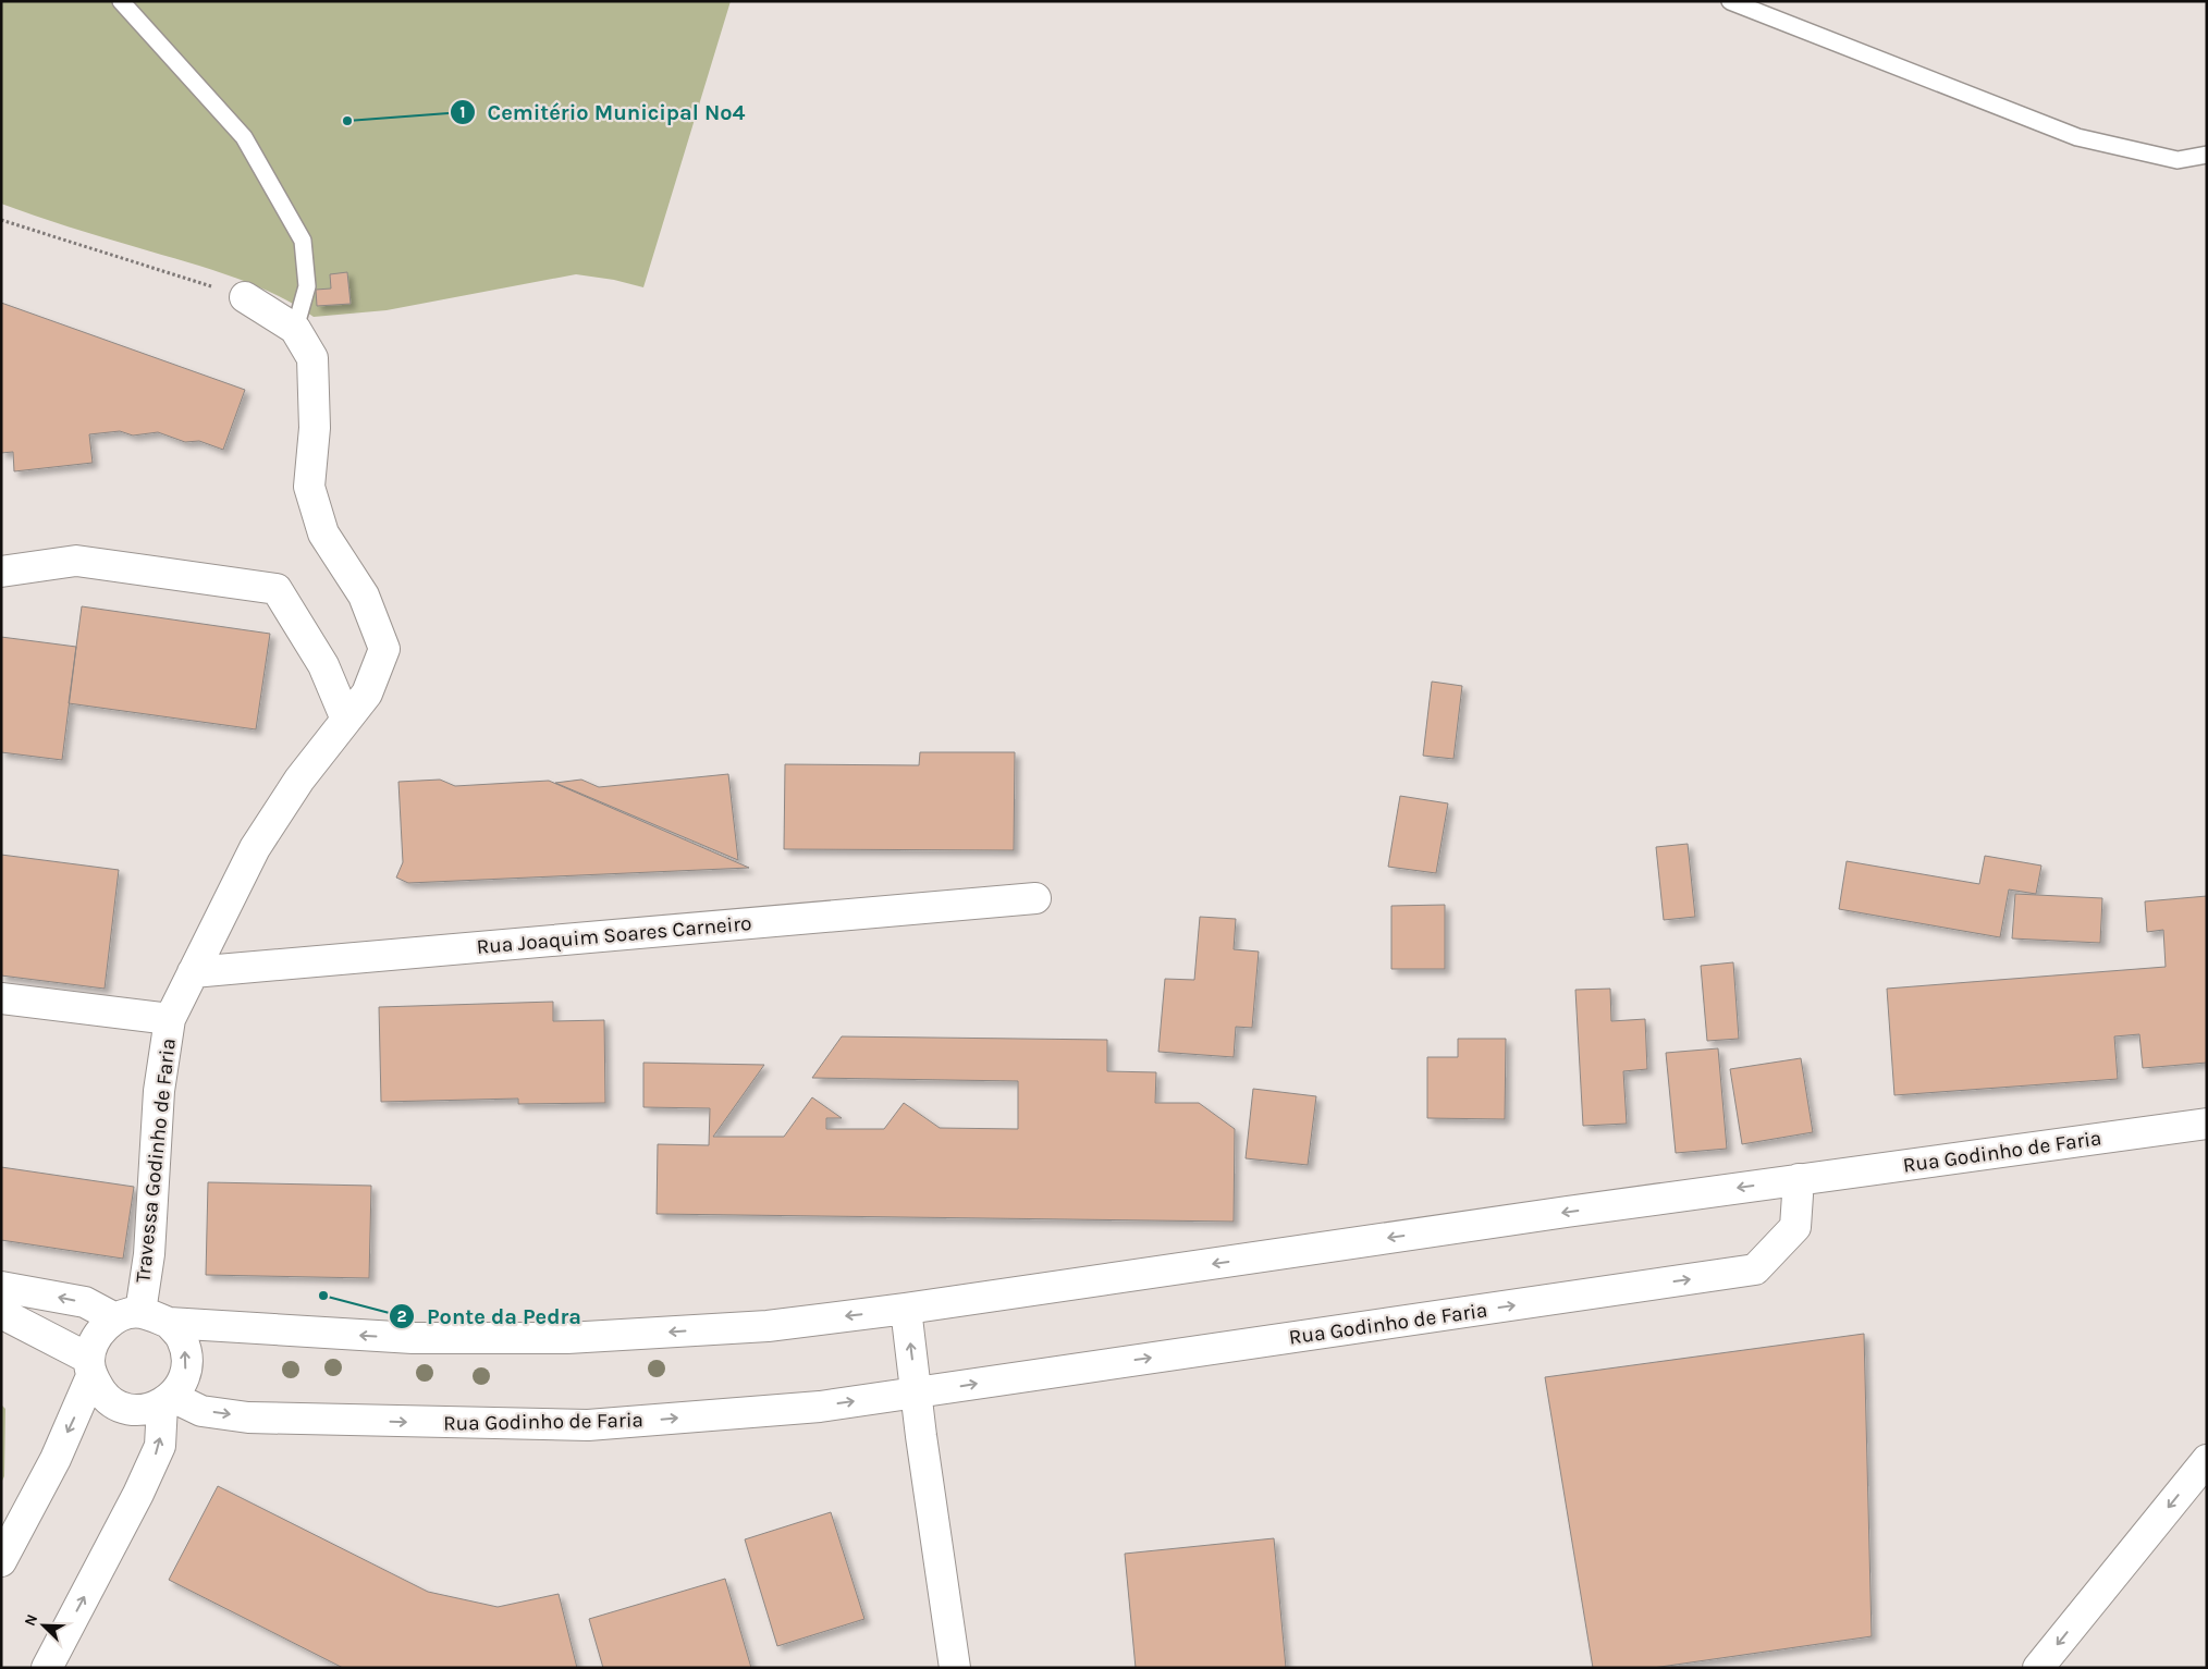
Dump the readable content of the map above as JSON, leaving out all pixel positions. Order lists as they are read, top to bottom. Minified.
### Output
{"streets":{"main road":["Rua Joaquim Soares Carneiro","Rua Godinho de Faria","Travessa Godinho de Faria"]},"crossings":[["Rua Joaquim Soares Carneiro","Travessa Godinho de Faria"],["Rua Godinho de Faria","Travessa Godinho de Faria"]],"places":["Cemitério Municipal Nº4","Ponte da Pedra"],"north":"top left"}
